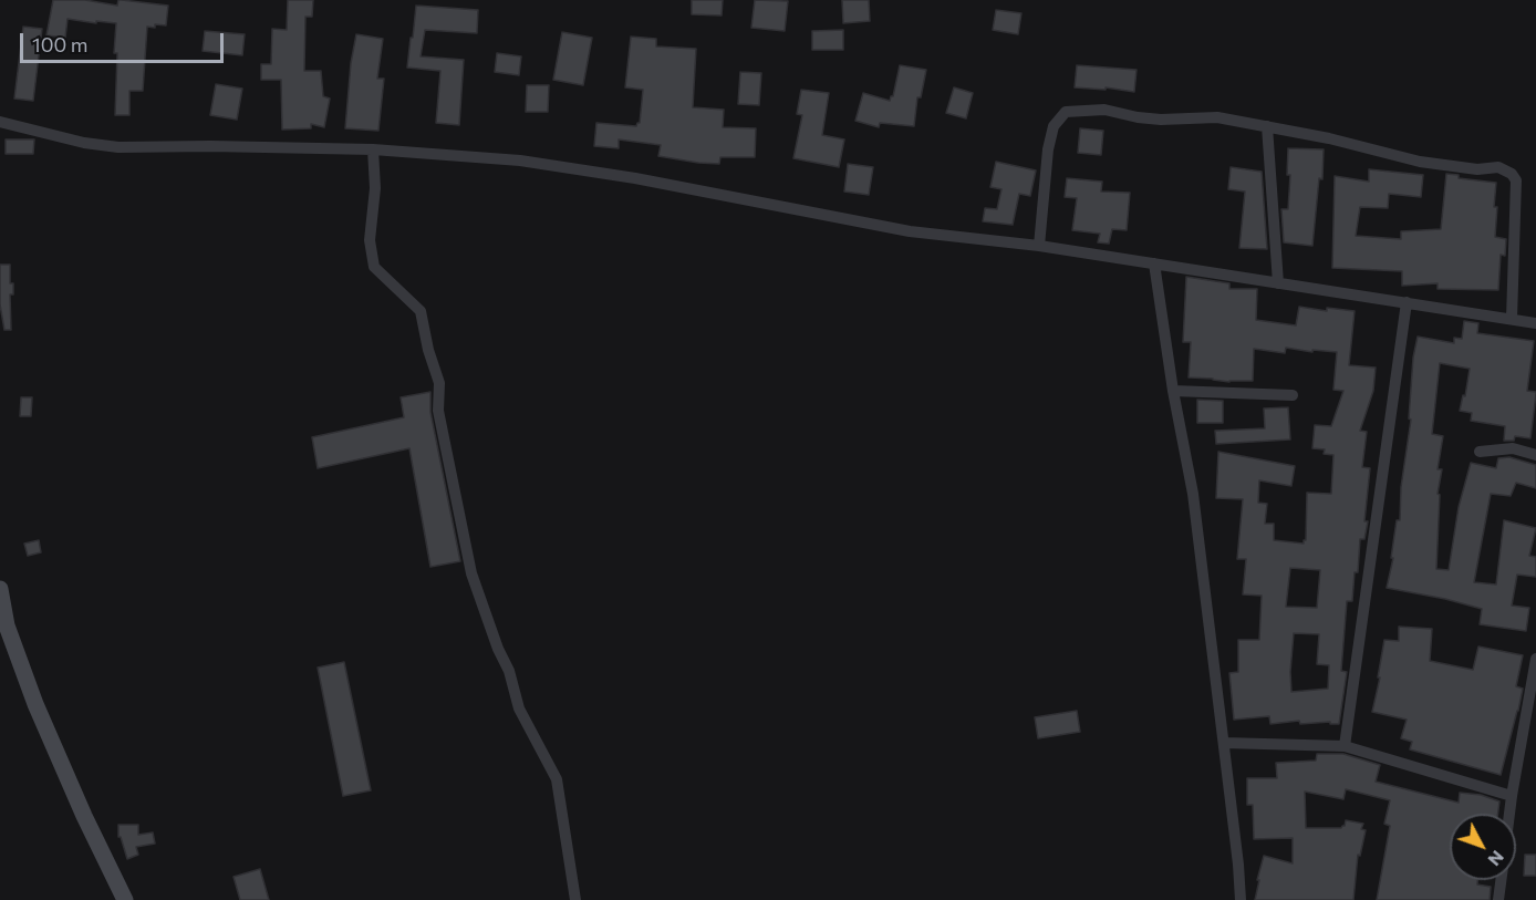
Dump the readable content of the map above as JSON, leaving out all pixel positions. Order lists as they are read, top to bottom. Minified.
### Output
{"scale_bar":"100 m","north":"bottom right"}
